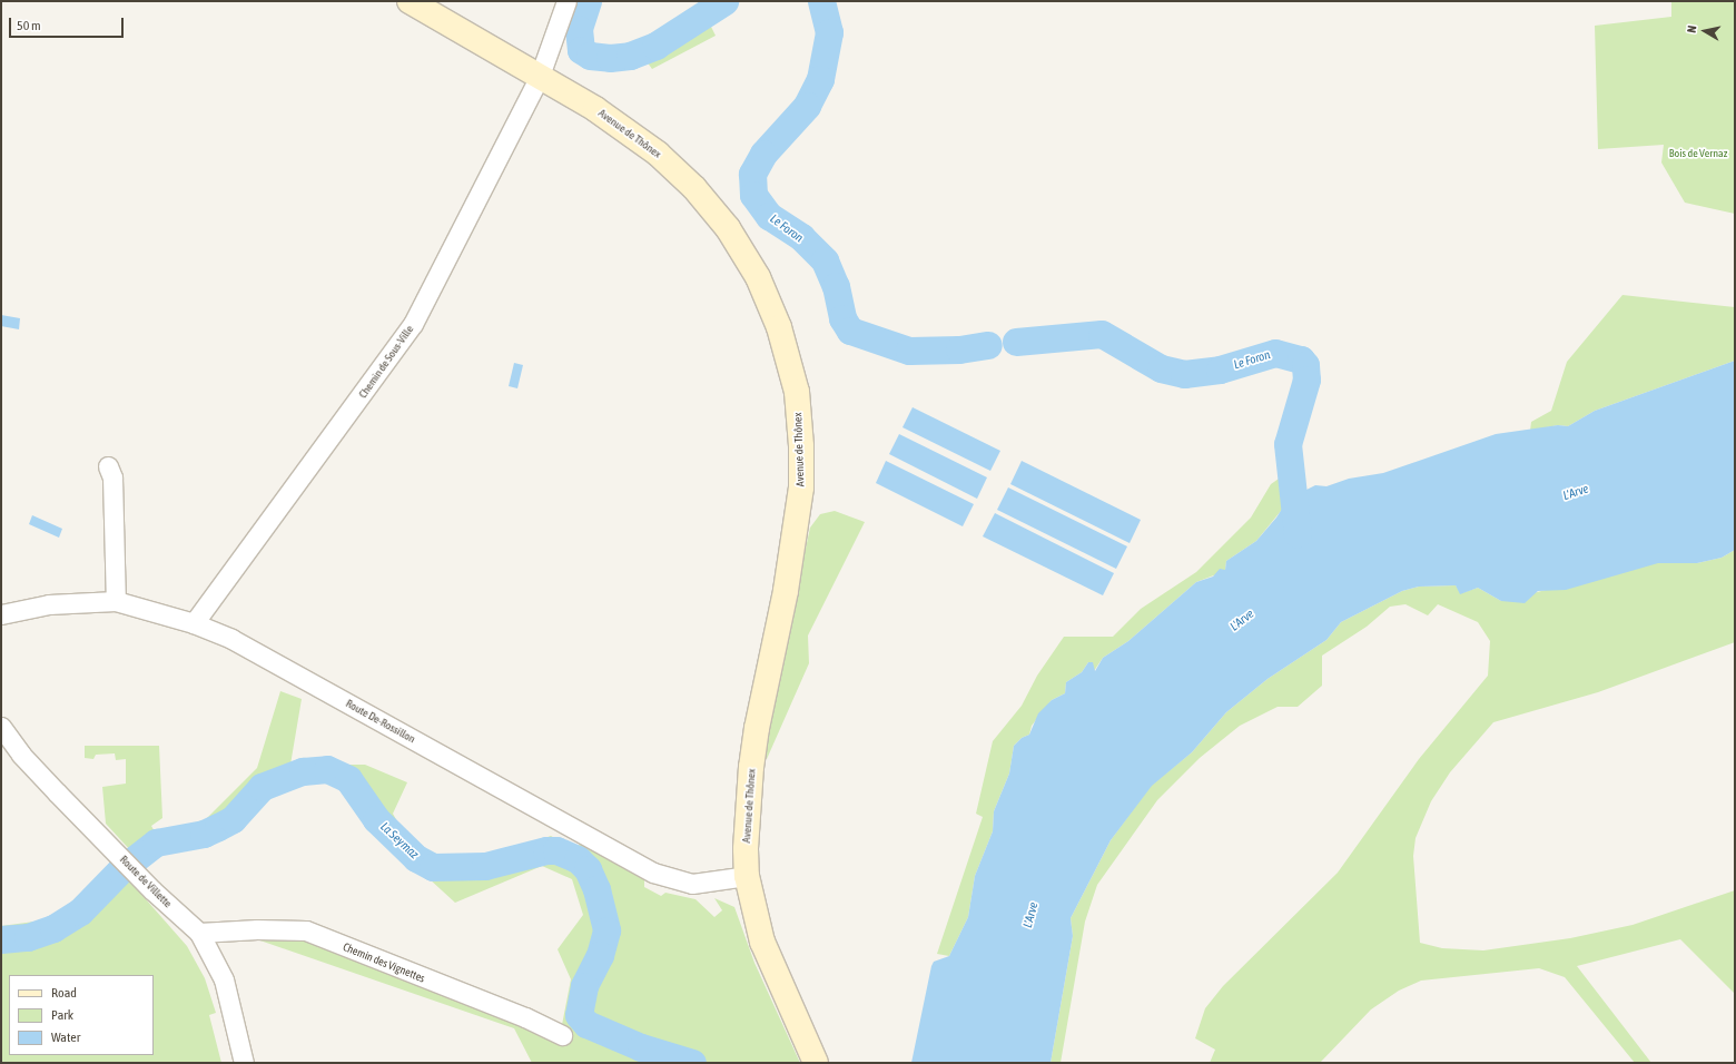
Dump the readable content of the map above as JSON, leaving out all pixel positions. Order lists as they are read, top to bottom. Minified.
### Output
{"streets":{"main road":["Avenue de Thônex"],"street":["Chemin de Sous-Ville","Route De-Rossillon","Route de Villette","Chemin des Vignettes"]},"crossings":[["Avenue de Thônex","Chemin de Sous-Ville"],["Avenue de Thônex","Route De-Rossillon"],["Chemin de Sous-Ville","Route De-Rossillon"],["Route de Villette","Chemin des Vignettes"]],"water":["Le Foron","L'Arve","La Seymaz"],"parks":["Bois de Vernaz"],"legend":["Road","Park","Water"],"scale_bar":"50 m","north":"left"}
